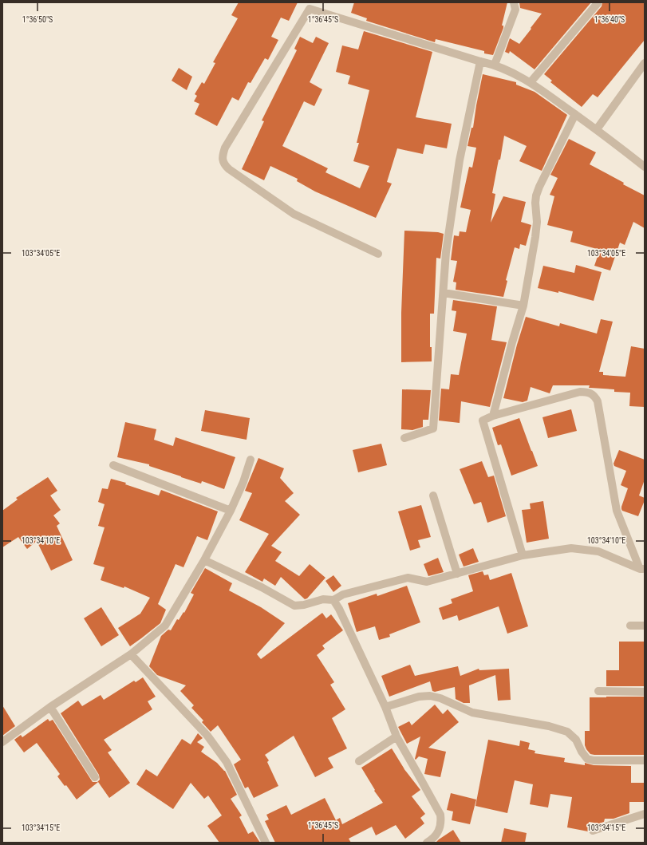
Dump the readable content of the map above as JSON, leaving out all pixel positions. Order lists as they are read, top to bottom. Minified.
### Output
{"coordinates":["1°36'50\"S","1°36'45\"S","1°36'40\"S","103°34'05\"E","103°34'10\"E","103°34'15\"E"]}
